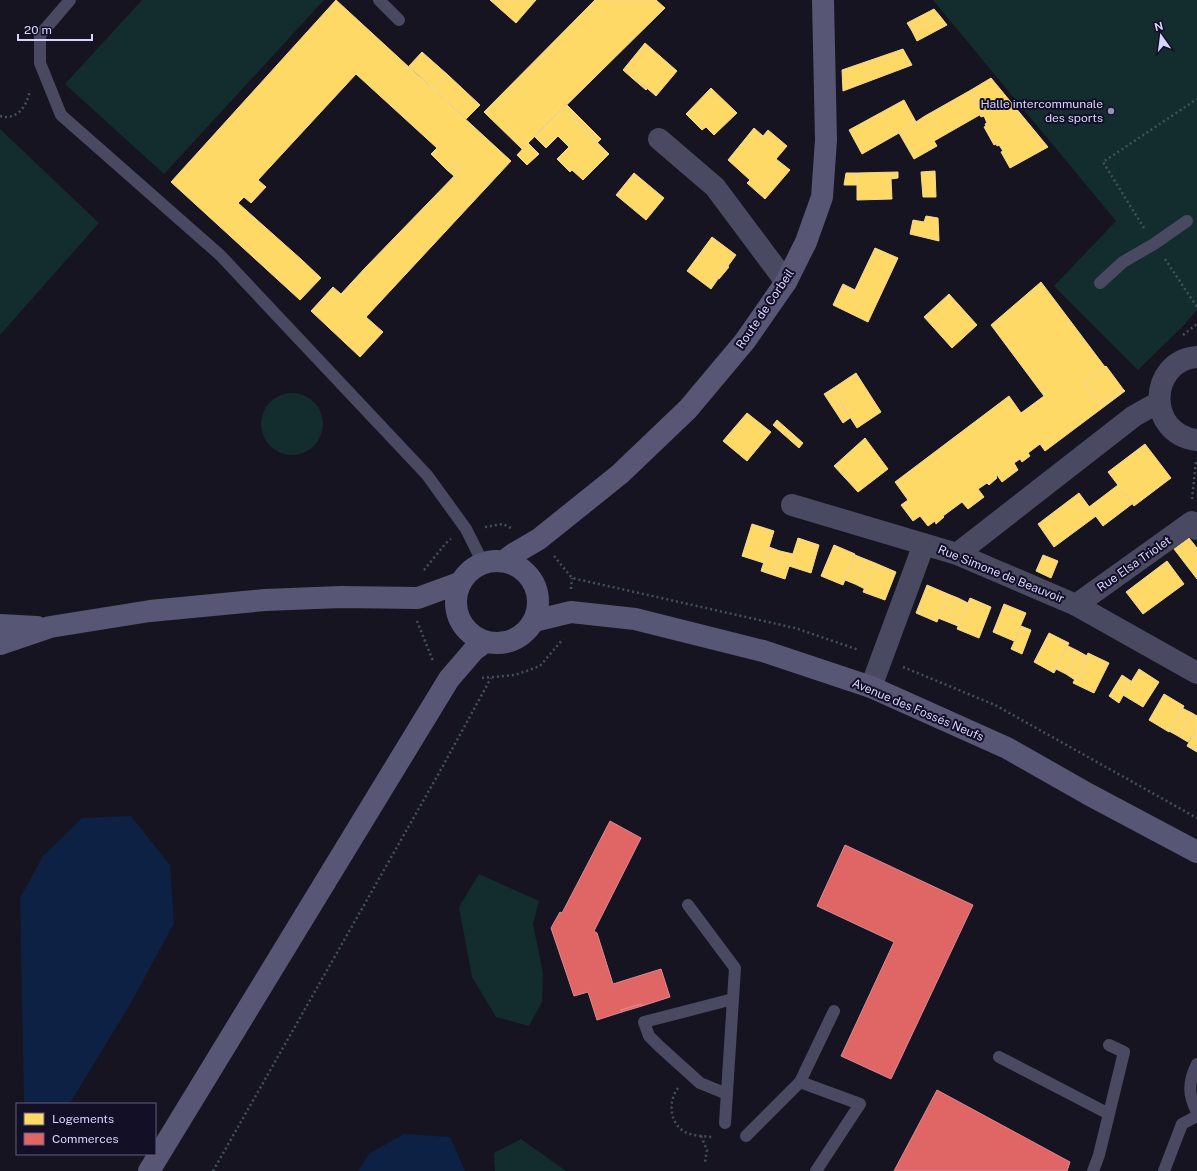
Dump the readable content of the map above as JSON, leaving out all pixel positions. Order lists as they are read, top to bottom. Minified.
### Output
{"streets":{"main road":["Route de Corbeil","Avenue des Fossés Neufs"],"street":["Rue Elsa Triolet","Rue Simone de Beauvoir"]},"crossings":[["Route de Corbeil","Avenue des Fossés Neufs"],["Rue Elsa Triolet","Rue Simone de Beauvoir"]],"places":["Halle intercommunale des sports"],"legend":["Logements","Commerces"],"scale_bar":"20 m","north":"top"}
